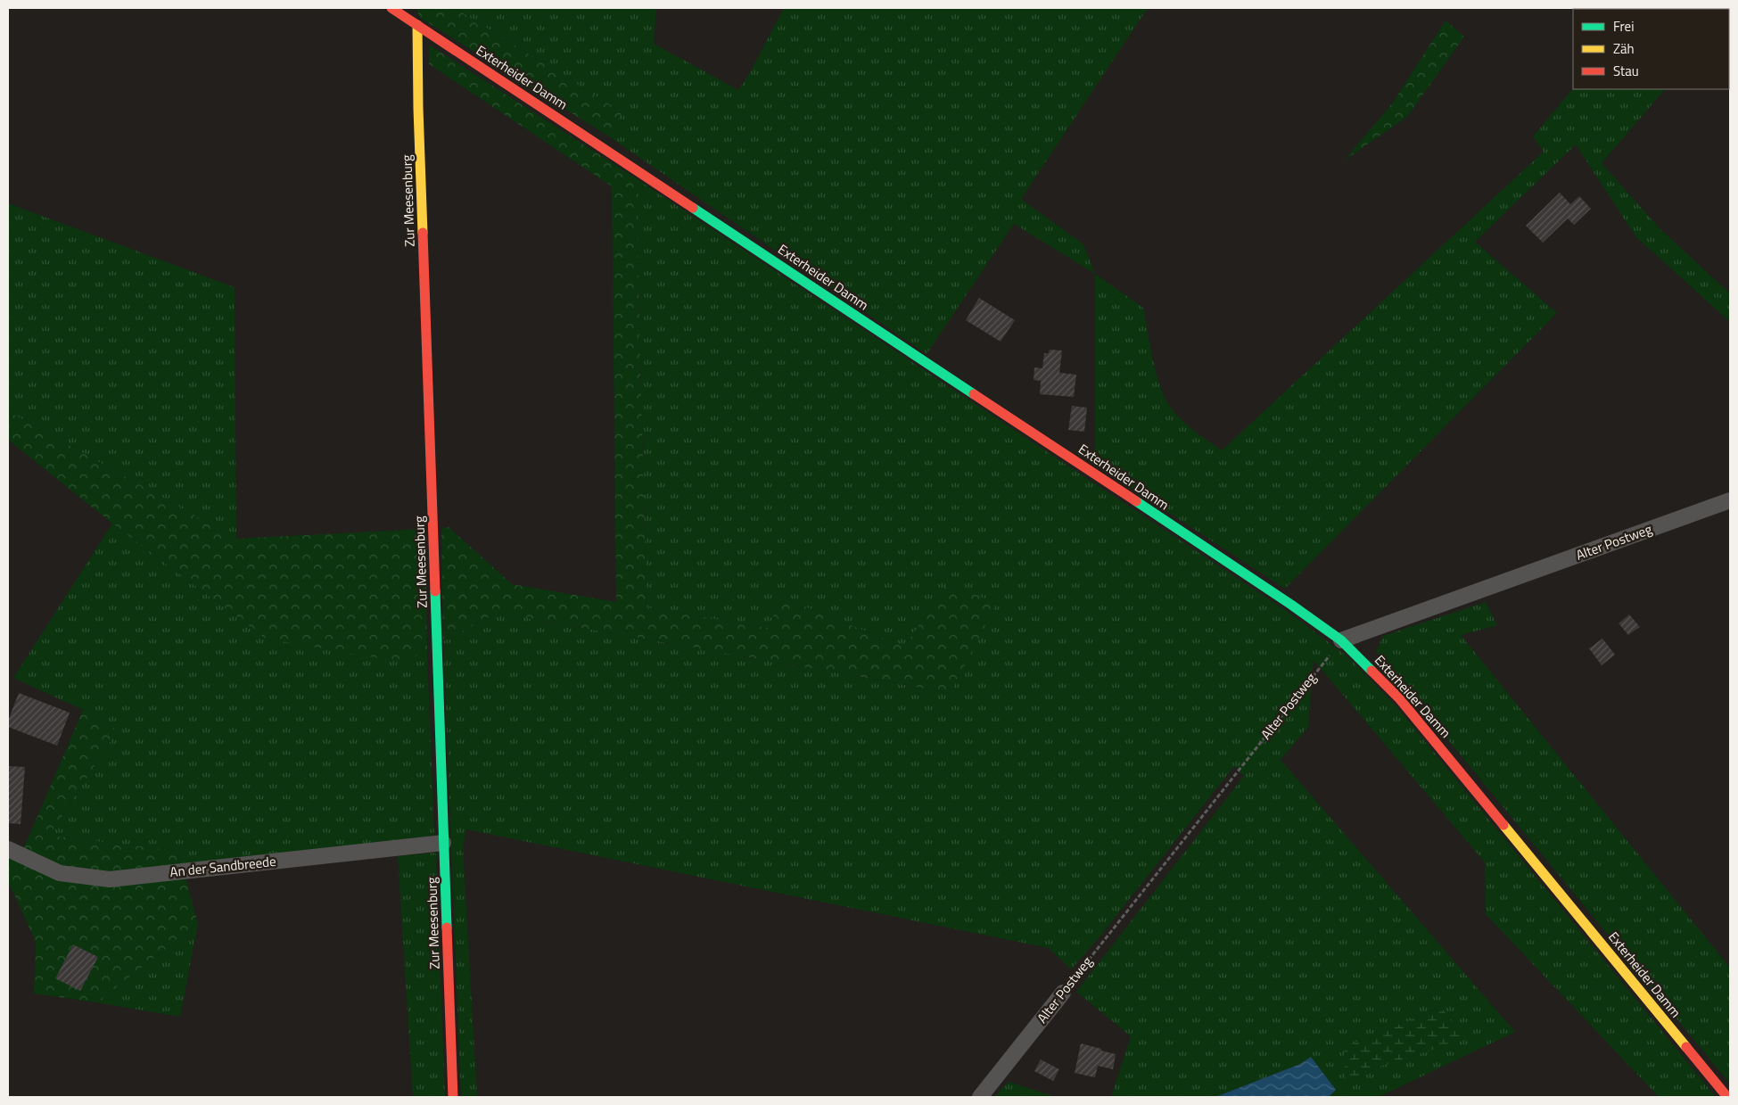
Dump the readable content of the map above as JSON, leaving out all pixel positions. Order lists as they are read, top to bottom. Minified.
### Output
{"streets":{"street":["Exterheider Damm","Zur Meesenburg","Alter Postweg","An der Sandbreede"]},"crossings":[["Exterheider Damm","Zur Meesenburg"],["Exterheider Damm","Alter Postweg"],["Zur Meesenburg","An der Sandbreede"]],"legend":["Frei","Zäh","Stau"]}
